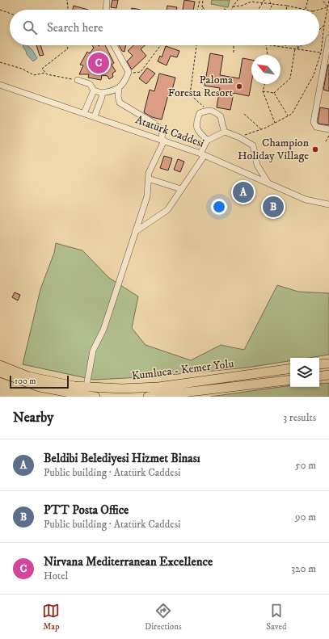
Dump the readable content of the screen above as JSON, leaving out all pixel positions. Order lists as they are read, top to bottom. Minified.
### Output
{"streets":{"highway":["Kumluca - Kemer Yolu"],"street":["Atatürk Caddesi"]},"places":["Paloma Foresta Resort","Champion Holiday Village"],"scale_bar":"100 m","north":"top left","page":{"search":"Search here","pins":["C","A","B"],"scale":"100 m","heading":["Nearby","3 results"],"list":[{"mark":"A","name":"Beldibi Belediyesi Hizmet Binası","note":"Public building · Atatürk Caddesi","value":"50 m"},{"mark":"B","name":"PTT Posta Office","note":"Public building · Atatürk Caddesi","value":"90 m"},{"mark":"C","name":"Nirvana Mediterranean Excellence","note":"Hotel","value":"320 m"}],"nav":["Map","Directions","Saved"]}}
